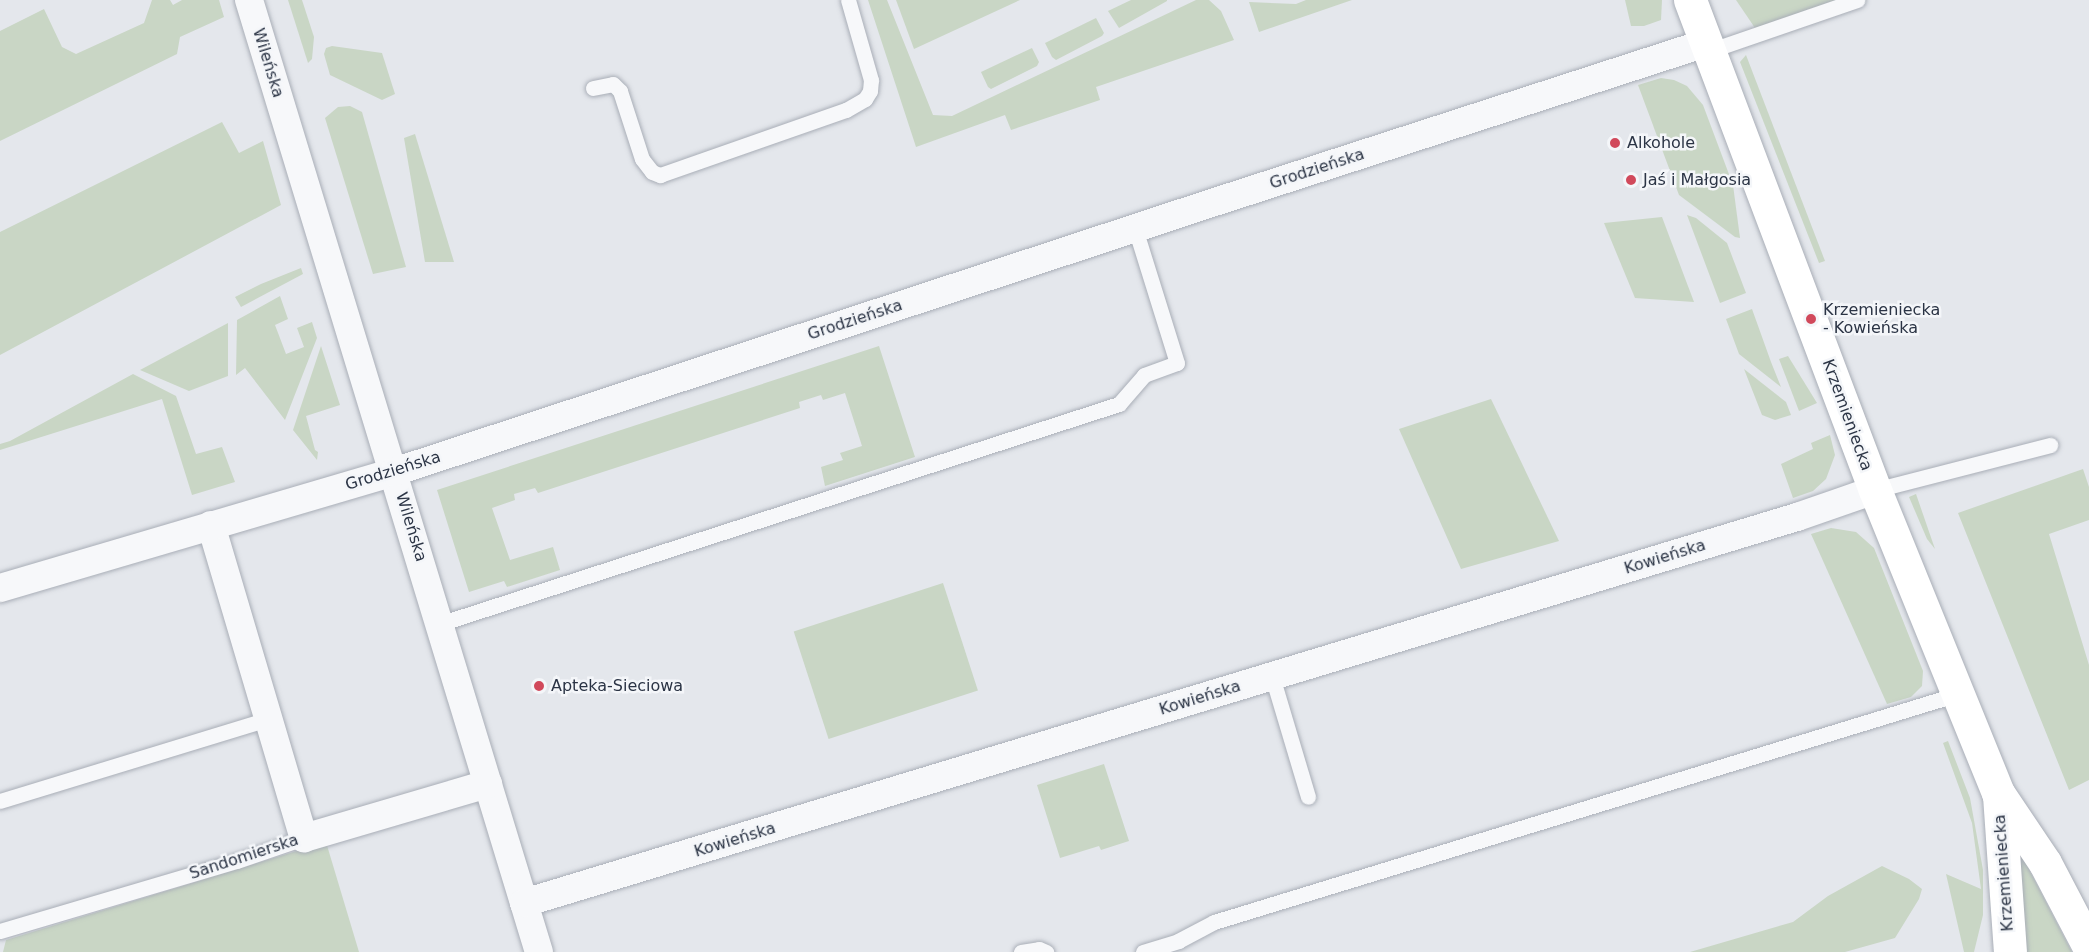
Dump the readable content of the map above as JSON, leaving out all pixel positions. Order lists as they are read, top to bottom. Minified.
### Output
{"streets":{"main road":["Krzemieniecka"],"street":["Wileńska","Grodzieńska","Kowieńska","Sandomierska"]},"crossings":[["Wileńska","Grodzieńska"],["Wileńska","Kowieńska"],["Wileńska","Sandomierska"],["Grodzieńska","Krzemieniecka"],["Krzemieniecka","Kowieńska"]],"places":["Alkohole","Jaś i Małgosia","Krzemieniecka - Kowieńska","Apteka-Sieciowa"]}
